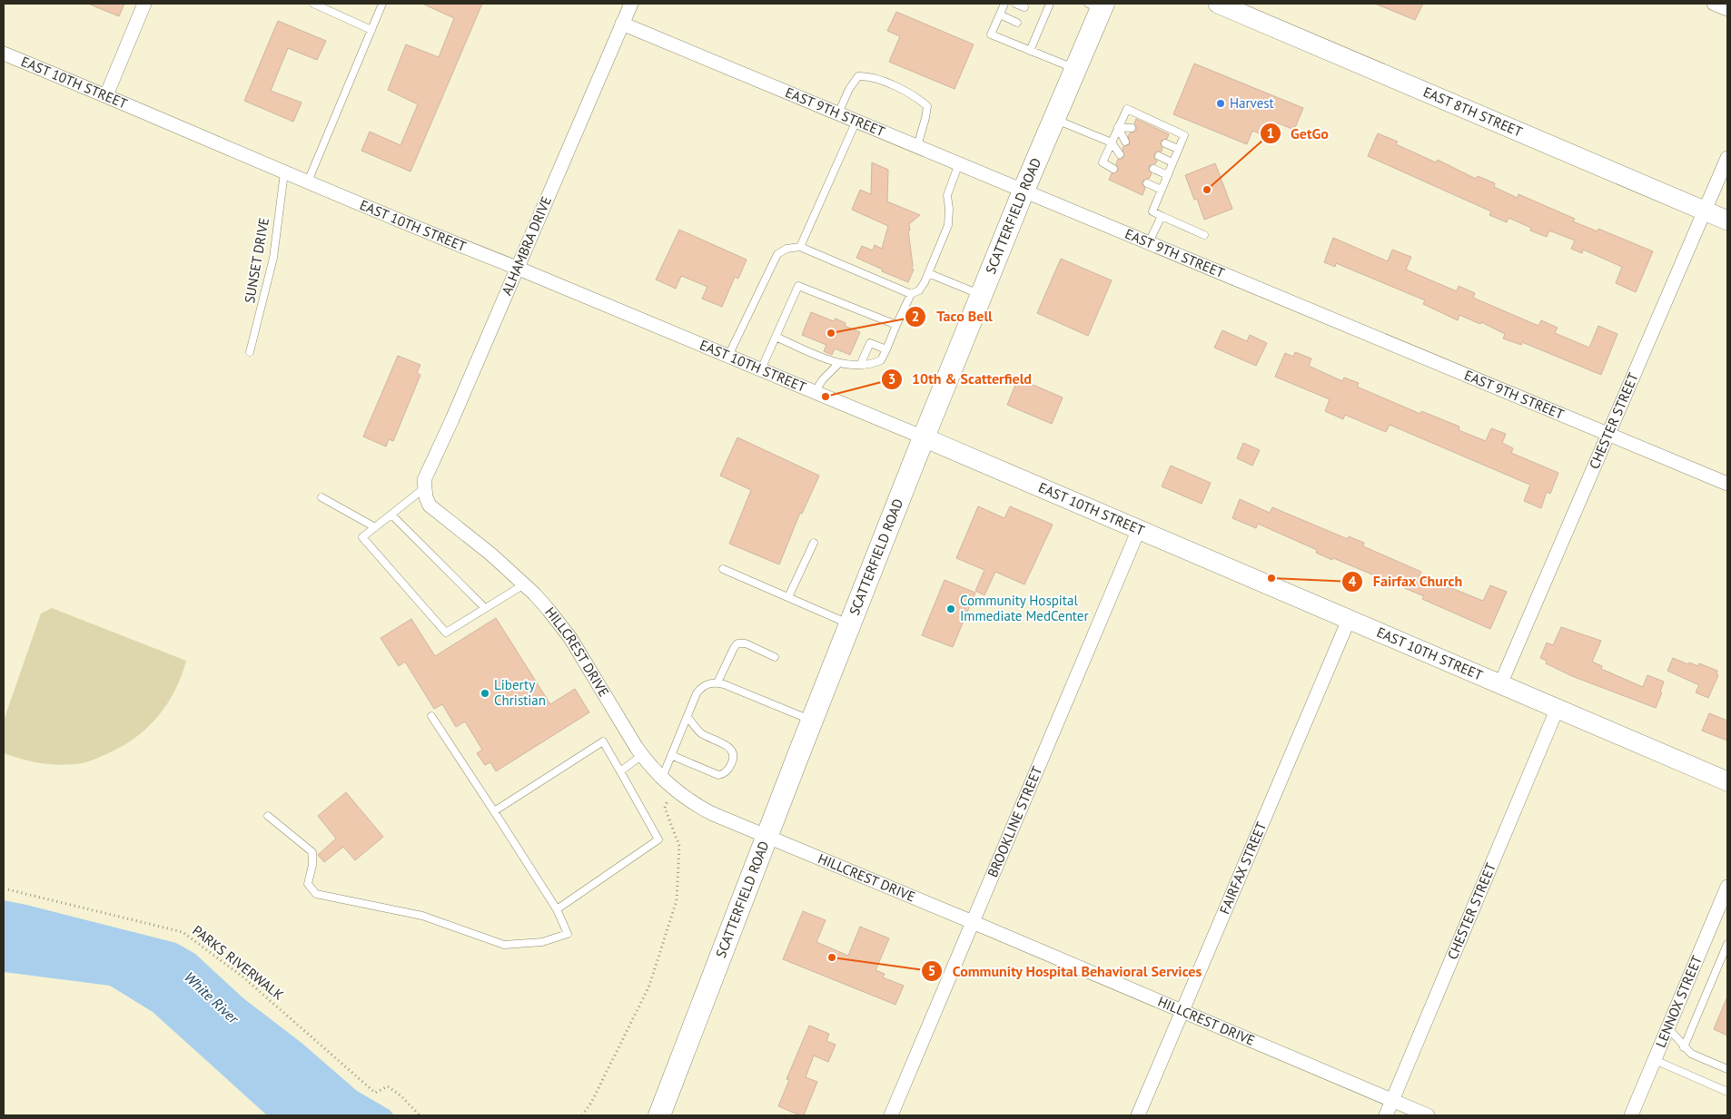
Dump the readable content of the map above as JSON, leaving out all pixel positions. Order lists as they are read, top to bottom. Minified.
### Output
{"streets":{"main road":["SCATTERFIELD ROAD"],"street":["EAST 10TH STREET","EAST 9TH STREET","EAST 8TH STREET","ALHAMBRA DRIVE","CHESTER STREET","HILLCREST DRIVE","BROOKLINE STREET","FAIRFAX STREET","LENNOX STREET"],"lane":["SUNSET DRIVE"],"path":["PARKS RIVERWALK"]},"crossings":[["EAST 10TH STREET","SCATTERFIELD ROAD"],["EAST 10TH STREET","ALHAMBRA DRIVE"],["EAST 10TH STREET","SUNSET DRIVE"],["EAST 10TH STREET","CHESTER STREET"],["EAST 10TH STREET","BROOKLINE STREET"],["EAST 10TH STREET","FAIRFAX STREET"],["EAST 9TH STREET","SCATTERFIELD ROAD"],["EAST 9TH STREET","ALHAMBRA DRIVE"],["EAST 9TH STREET","CHESTER STREET"],["EAST 8TH STREET","CHESTER STREET"],["SCATTERFIELD ROAD","HILLCREST DRIVE"],["ALHAMBRA DRIVE","HILLCREST DRIVE"],["CHESTER STREET","HILLCREST DRIVE"],["HILLCREST DRIVE","BROOKLINE STREET"],["HILLCREST DRIVE","FAIRFAX STREET"]],"water":["White River"],"places":["Harvest","GetGo","Taco Bell","10th & Scatterfield","Fairfax Church","Community Hospital Immediate MedCenter","Liberty Christian","Community Hospital Behavioral Services"]}
